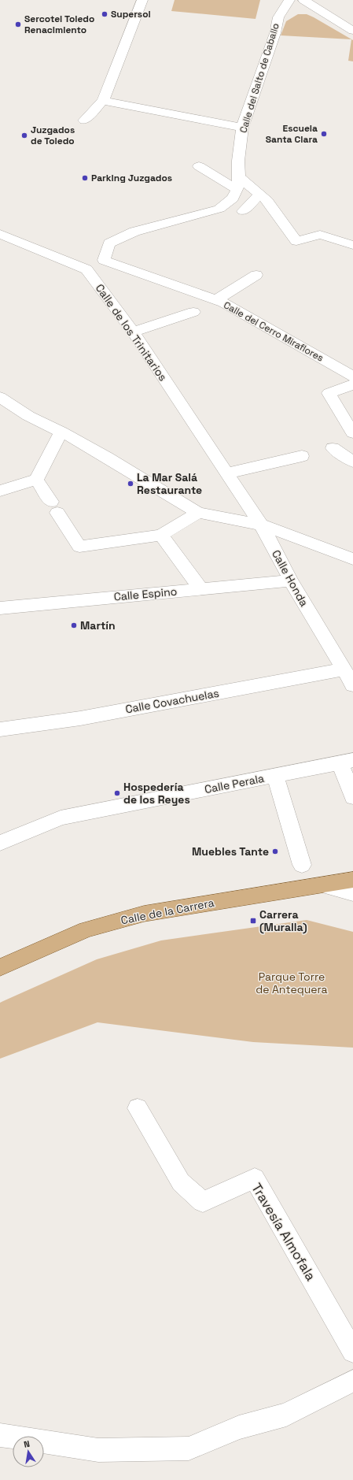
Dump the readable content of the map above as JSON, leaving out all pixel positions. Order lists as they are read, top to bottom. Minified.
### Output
{"streets":{"main road":["Calle de la Carrera"],"street":["Calle del Salto de Caballo","Calle del Cerro Miraflores","Calle de los Trinitarios","Calle Honda","Calle Espino","Calle Covachuelas","Calle Perala","Travesía Almofala"]},"crossings":[["Calle de los Trinitarios","Calle Honda"],["Calle Honda","Calle Espino"],["Calle Honda","Calle Covachuelas"]],"parks":["Parque Torre de Antequera"],"places":{"other":["Supersol","Sercotel Toledo Renacimiento","Escuela Santa Clara","Juzgados de Toledo","Parking Juzgados","La Mar Salá Restaurante","Martín","Hospedería de los Reyes","Muebles Tante"],"transit":["Carrera (Muralla)"]},"north":"top"}
